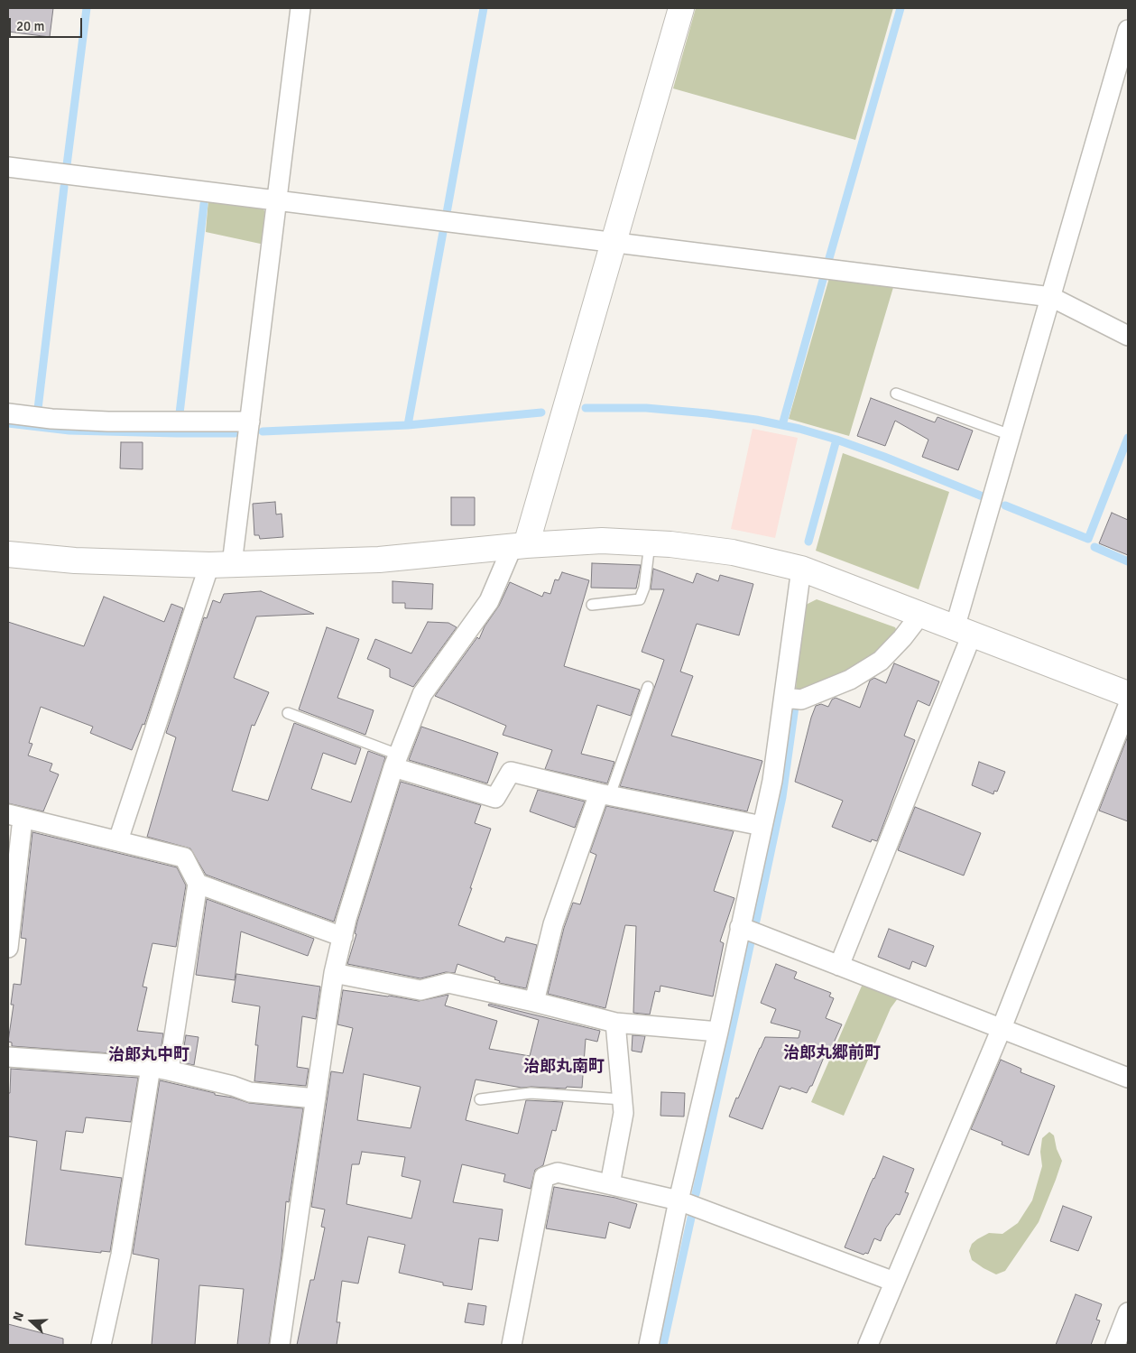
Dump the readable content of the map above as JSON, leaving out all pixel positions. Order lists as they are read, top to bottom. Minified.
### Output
{"districts":["治郎丸郷前町","治郎丸中町","治郎丸南町"],"scale_bar":"20 m","north":"left"}
